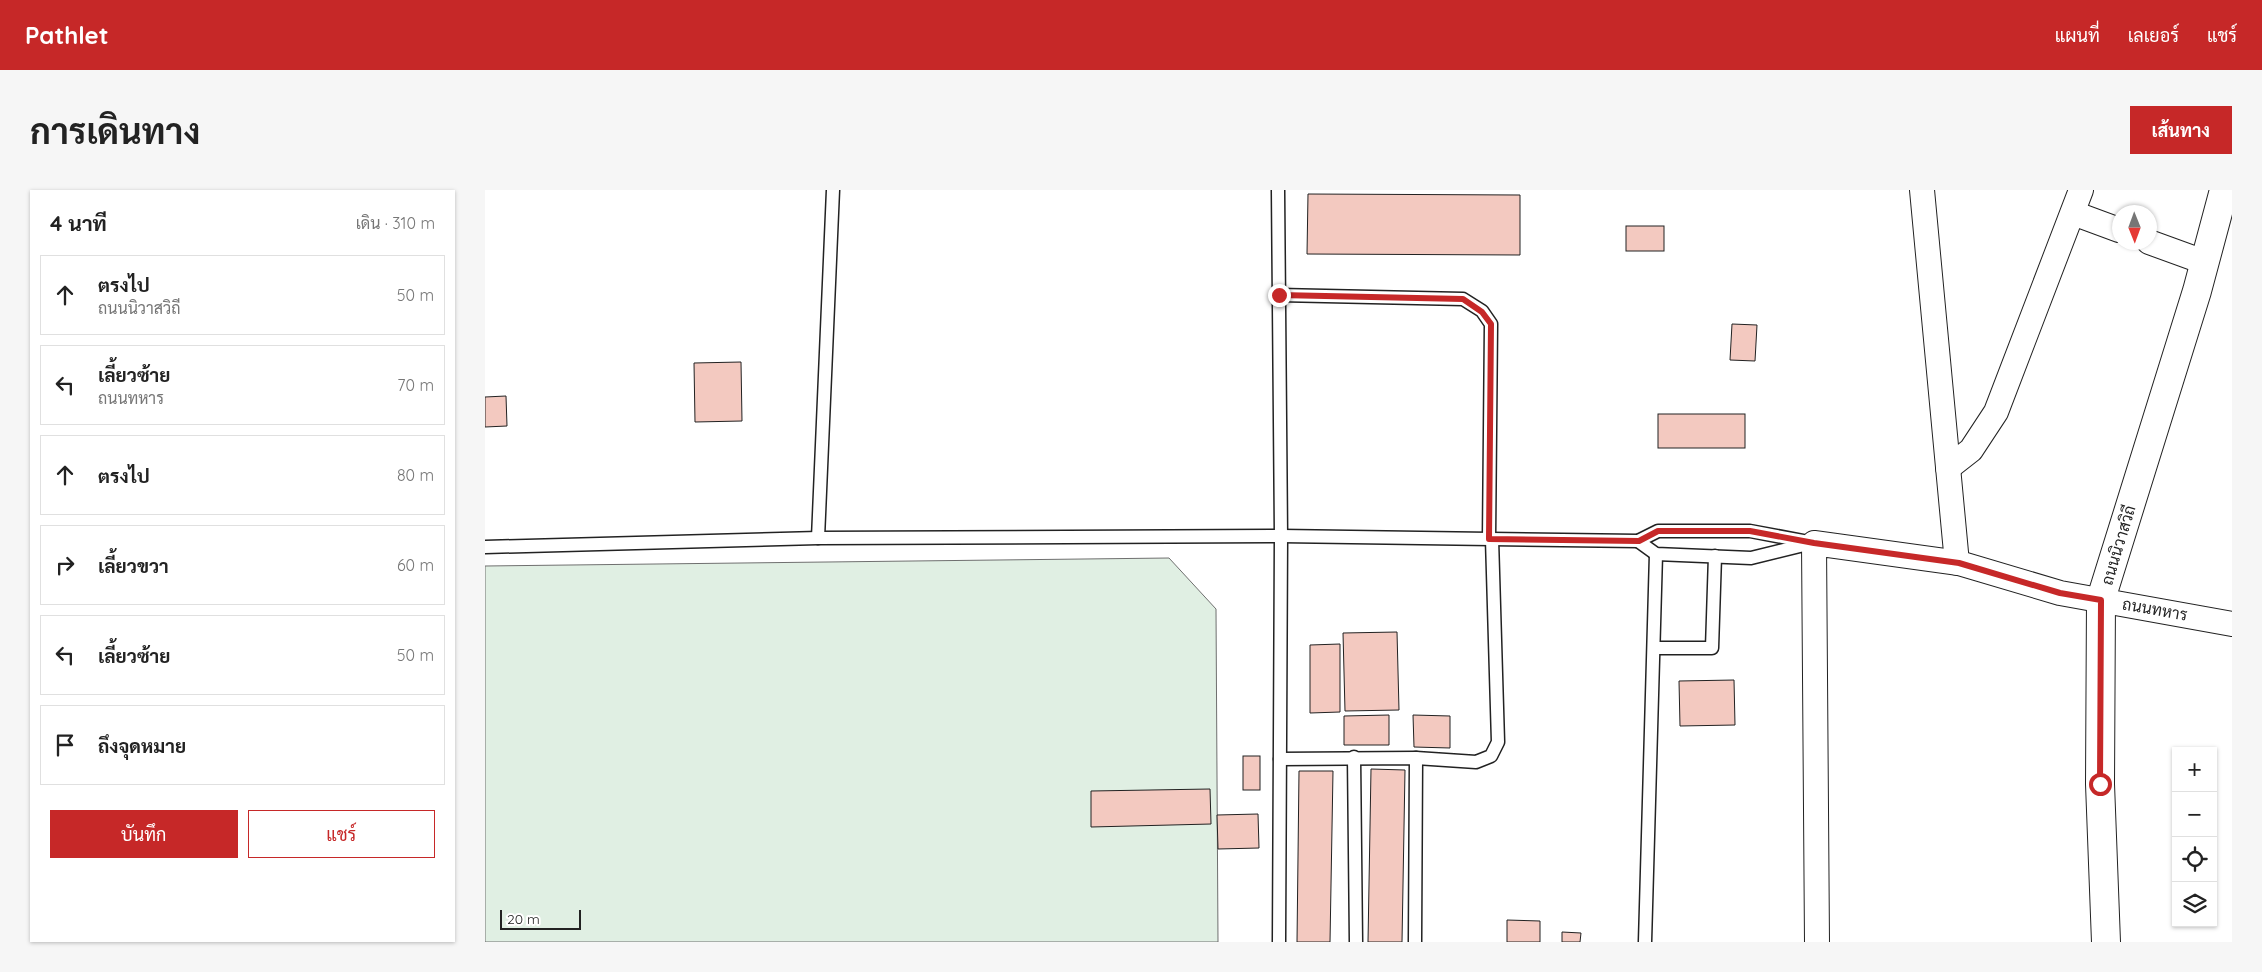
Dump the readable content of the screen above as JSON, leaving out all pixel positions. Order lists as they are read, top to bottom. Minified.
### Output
{"streets":{"main road":["ถนนนิวาสวิถี"],"street":["ถนนทหาร"]},"crossings":[["ถนนนิวาสวิถี","ถนนทหาร"]],"scale_bar":"20 m","north":"bottom","page":{"header":"Pathlet","nav":["แผนที่","เลเยอร์","แชร์"],"buttons":["เส้นทาง",["บันทึก","แชร์"]],"title":"การเดินทาง","heading":["4 นาที","เดิน · 310 m"],"list":[["ตรงไป","ถนนนิวาสวิถี","50 m"],["เลี้ยวซ้าย","ถนนทหาร","70 m"],["ตรงไป","80 m"],["เลี้ยวขวา","60 m"],["เลี้ยวซ้าย","50 m"],"ถึงจุดหมาย"],"map_buttons":["+","−"],"scale":"20 m"}}
